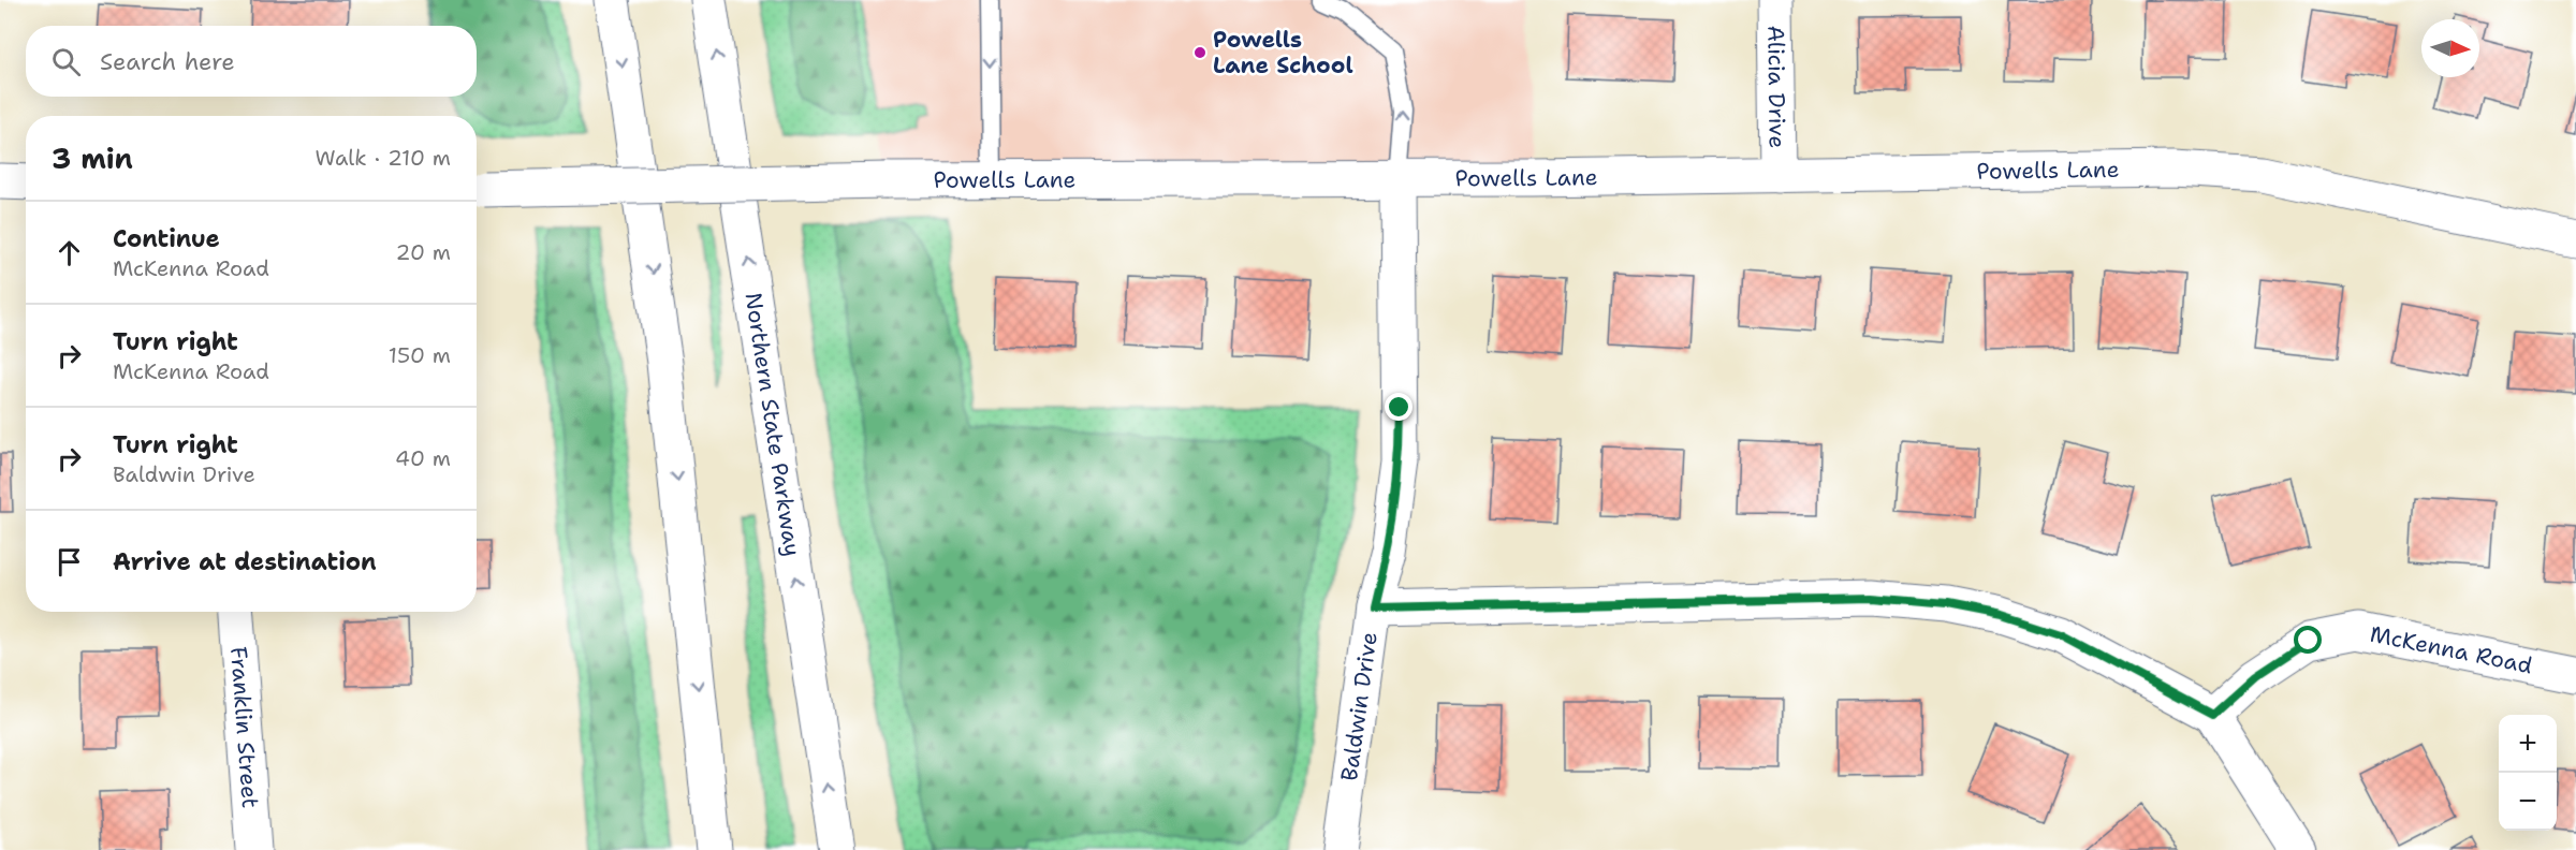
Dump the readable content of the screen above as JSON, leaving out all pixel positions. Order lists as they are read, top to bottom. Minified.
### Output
{"streets":{"main road":["Alicia Drive","Powells Lane","Northern State Parkway","McKenna Road","Baldwin Drive","Franklin Street"]},"crossings":[["Alicia Drive","Powells Lane"],["Powells Lane","Baldwin Drive"]],"places":["Powells Lane School"],"north":"right","page":{"search":"Search here","heading":["3 min","Walk · 210 m"],"list":[["Continue","McKenna Road","20 m"],["Turn right","McKenna Road","150 m"],["Turn right","Baldwin Drive","40 m"],"Arrive at destination"],"map_buttons":["+","−"]}}
